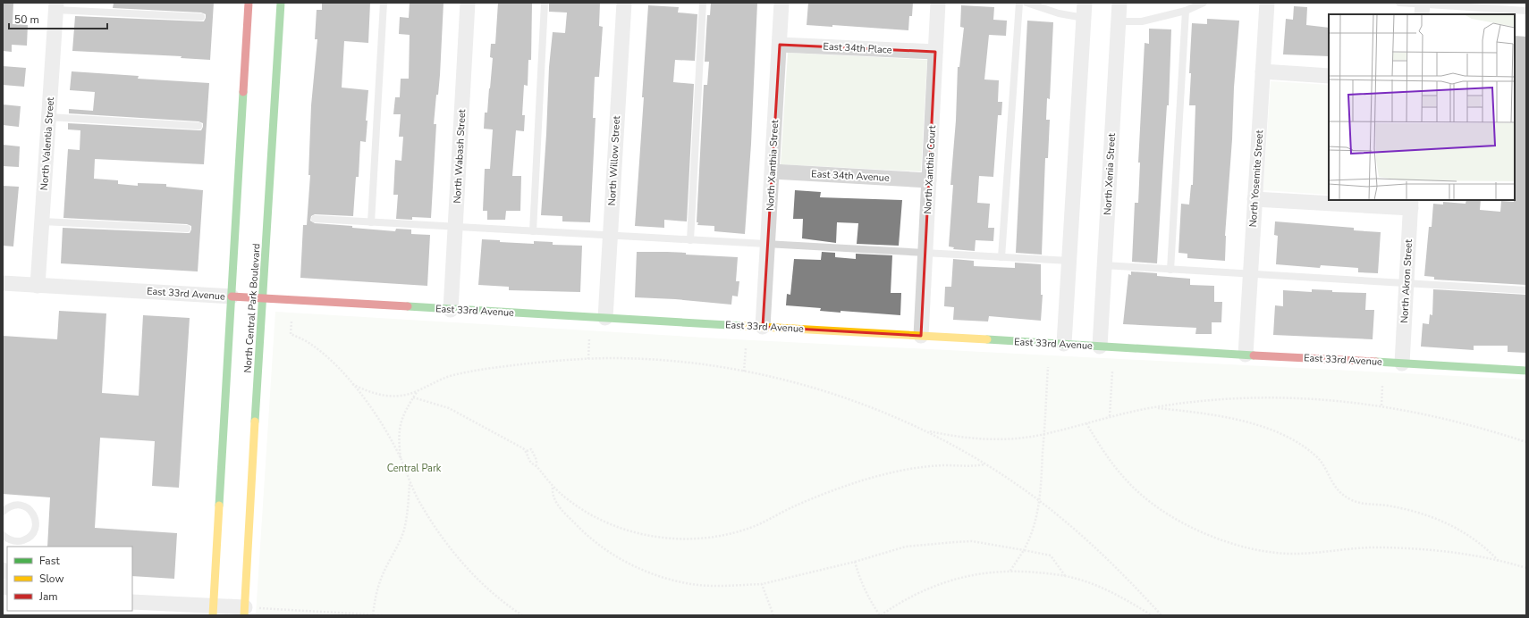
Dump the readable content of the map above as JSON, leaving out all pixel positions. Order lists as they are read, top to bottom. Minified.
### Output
{"streets":{"street":["East 34th Place","North Valentia Street","North Wabash Street","North Willow Street","North Xanthia Street","North Xanthia Court","North Xenia Street","East 34th Avenue","North Yosemite Street","North Akron Street","East 33rd Avenue","North Central Park Boulevard"]},"crossings":[["East 34th Place","North Xanthia Street"],["East 34th Place","North Xanthia Court"],["North Valentia Street","East 33rd Avenue"],["North Wabash Street","East 33rd Avenue"],["North Willow Street","East 33rd Avenue"],["North Xanthia Street","East 34th Avenue"],["North Xanthia Street","East 33rd Avenue"],["North Xanthia Court","East 34th Avenue"],["North Xanthia Court","East 33rd Avenue"],["North Xenia Street","East 33rd Avenue"],["North Yosemite Street","East 33rd Avenue"],["North Akron Street","East 33rd Avenue"],["East 33rd Avenue","North Central Park Boulevard"]],"parks":["Central Park"],"legend":["Fast","Slow","Jam"],"scale_bar":"50 m"}
